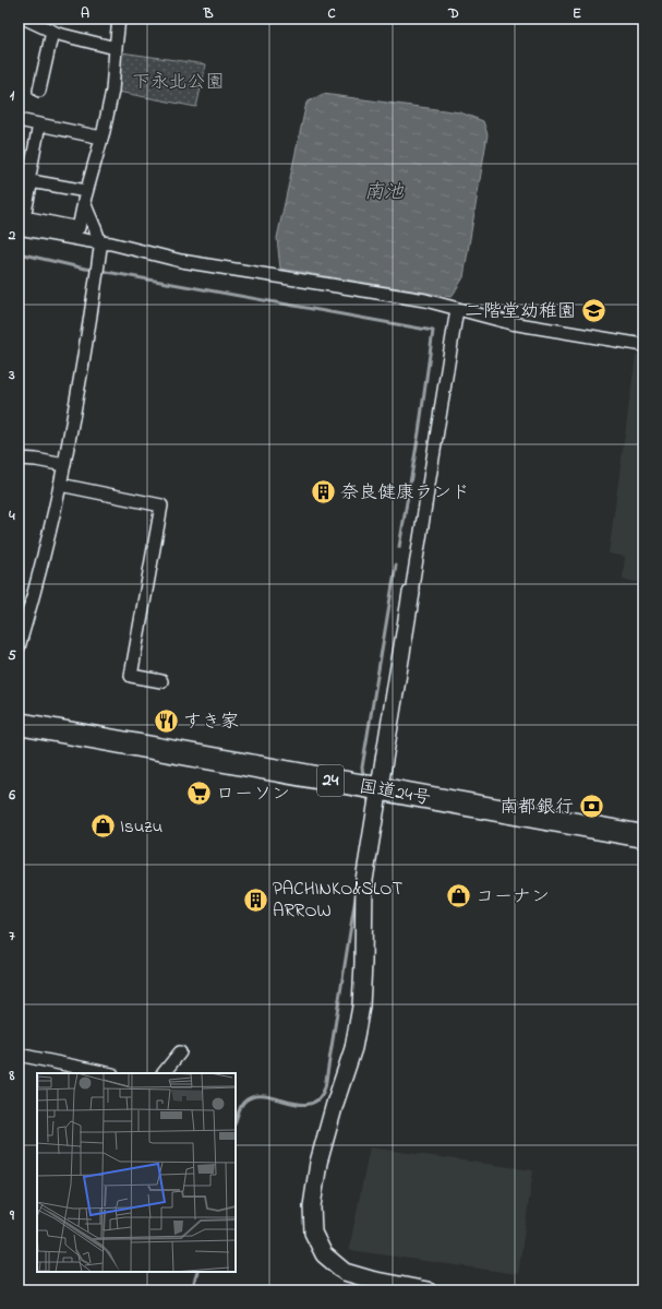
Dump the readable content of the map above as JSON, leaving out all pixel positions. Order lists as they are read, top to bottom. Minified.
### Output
{"streets":{"highway":["24","国道24号"]},"water":["南池"],"parks":["下永北公園"],"places":{"school or university":["二階堂幼稚園"],"building":["奈良健康ランド","PACHINKO&SLOT ARROW"],"restaurant":["すき家"],"supermarket":["ローソン"],"bank":["南都銀行"],"shop":["Isuzu","コーナン"]},"grid":{"columns":["A","B","C","D","E"],"rows":["1","2","3","4","5","6","7","8","9"]}}
